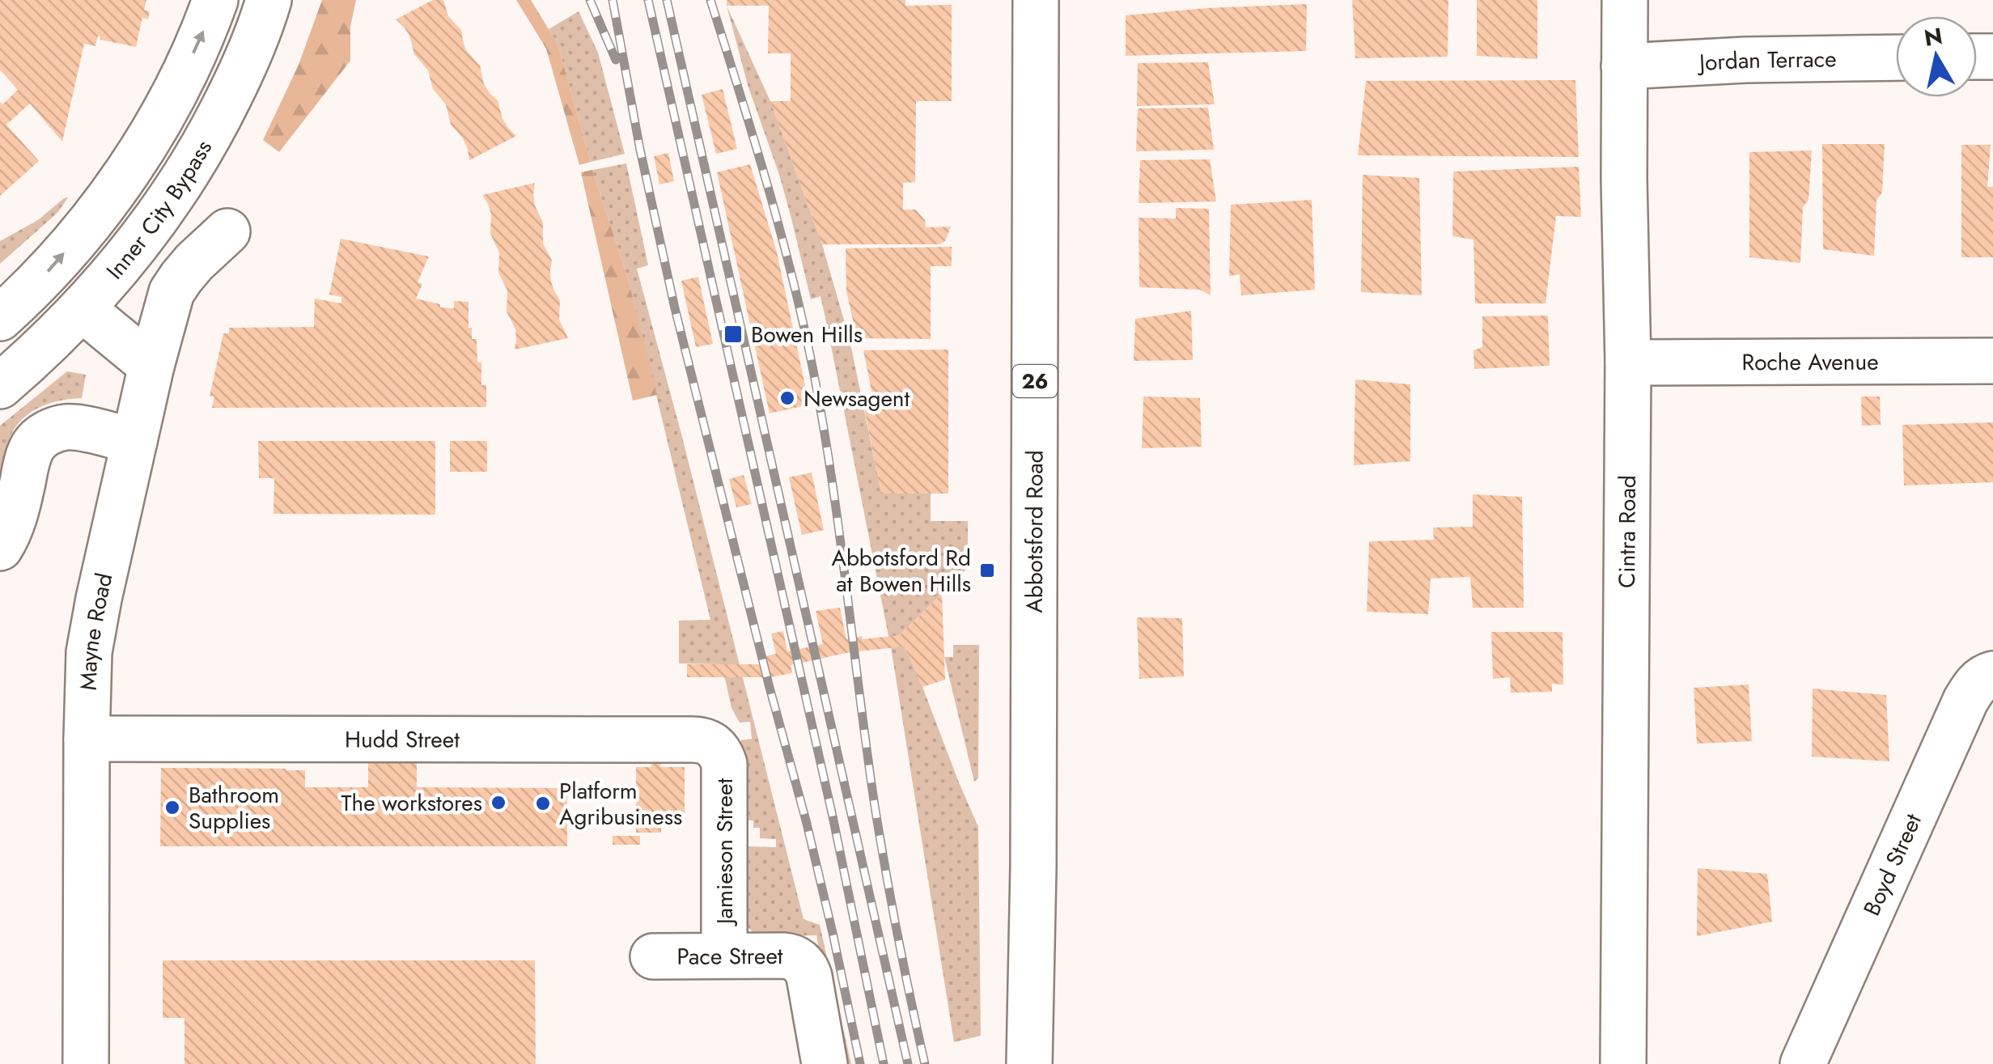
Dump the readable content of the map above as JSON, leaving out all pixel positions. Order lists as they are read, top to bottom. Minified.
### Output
{"streets":{"main road":["Jordan Terrace","Inner City Bypass","Roche Avenue","26","Cintra Road","Abbotsford Road","Mayne Road","Hudd Street","Jamieson Street","Boyd Street","Pace Street"]},"crossings":[["Jordan Terrace","Cintra Road"],["Roche Avenue","Cintra Road"],["Mayne Road","Hudd Street"],["Hudd Street","Jamieson Street"],["Jamieson Street","Pace Street"]],"places":{"transit":["Bowen Hills","Abbotsford Rd at Bowen Hills"],"other":["Newsagent","The workstores","Platform Agribusiness","Bathroom Supplies"]},"north":"top"}
